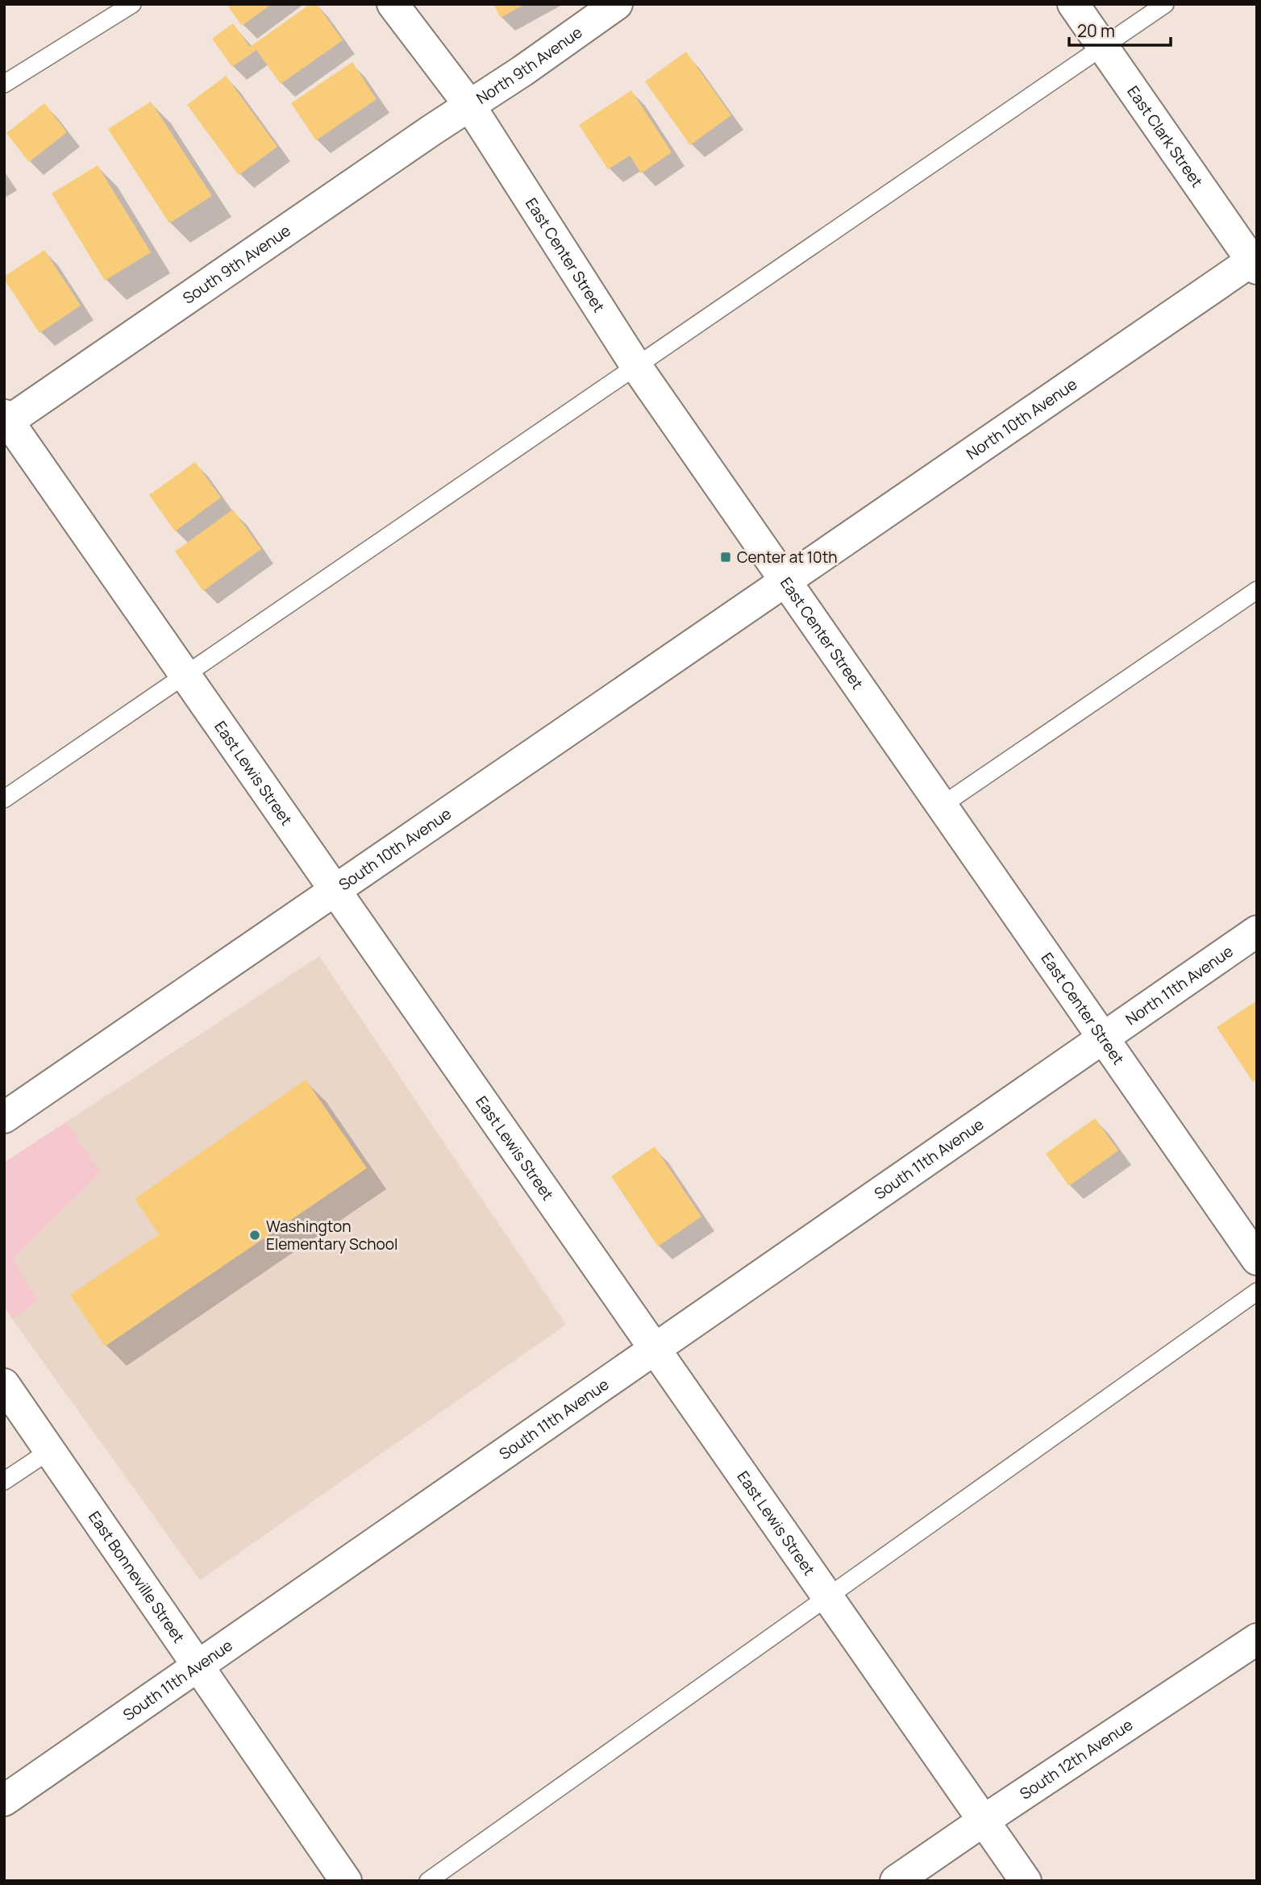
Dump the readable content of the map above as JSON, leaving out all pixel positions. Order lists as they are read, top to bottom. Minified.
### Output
{"streets":{"street":["North 9th Avenue","East Clark Street","East Center Street","South 9th Avenue","North 10th Avenue","East Lewis Street","South 10th Avenue","North 11th Avenue","South 11th Avenue","East Bonneville Street","South 12th Avenue"]},"crossings":[["North 9th Avenue","East Center Street"],["North 9th Avenue","South 9th Avenue"],["East Clark Street","North 10th Avenue"],["East Center Street","South 9th Avenue"],["East Center Street","North 10th Avenue"],["East Center Street","South 10th Avenue"],["East Center Street","North 11th Avenue"],["East Center Street","South 11th Avenue"],["South 9th Avenue","East Lewis Street"],["North 10th Avenue","South 10th Avenue"],["East Lewis Street","South 10th Avenue"],["East Lewis Street","South 11th Avenue"],["East Lewis Street","South 12th Avenue"],["North 11th Avenue","South 11th Avenue"],["South 11th Avenue","East Bonneville Street"]],"places":{"transit":["Center at 10th"],"other":["Washington Elementary School"]},"scale_bar":"20 m"}
